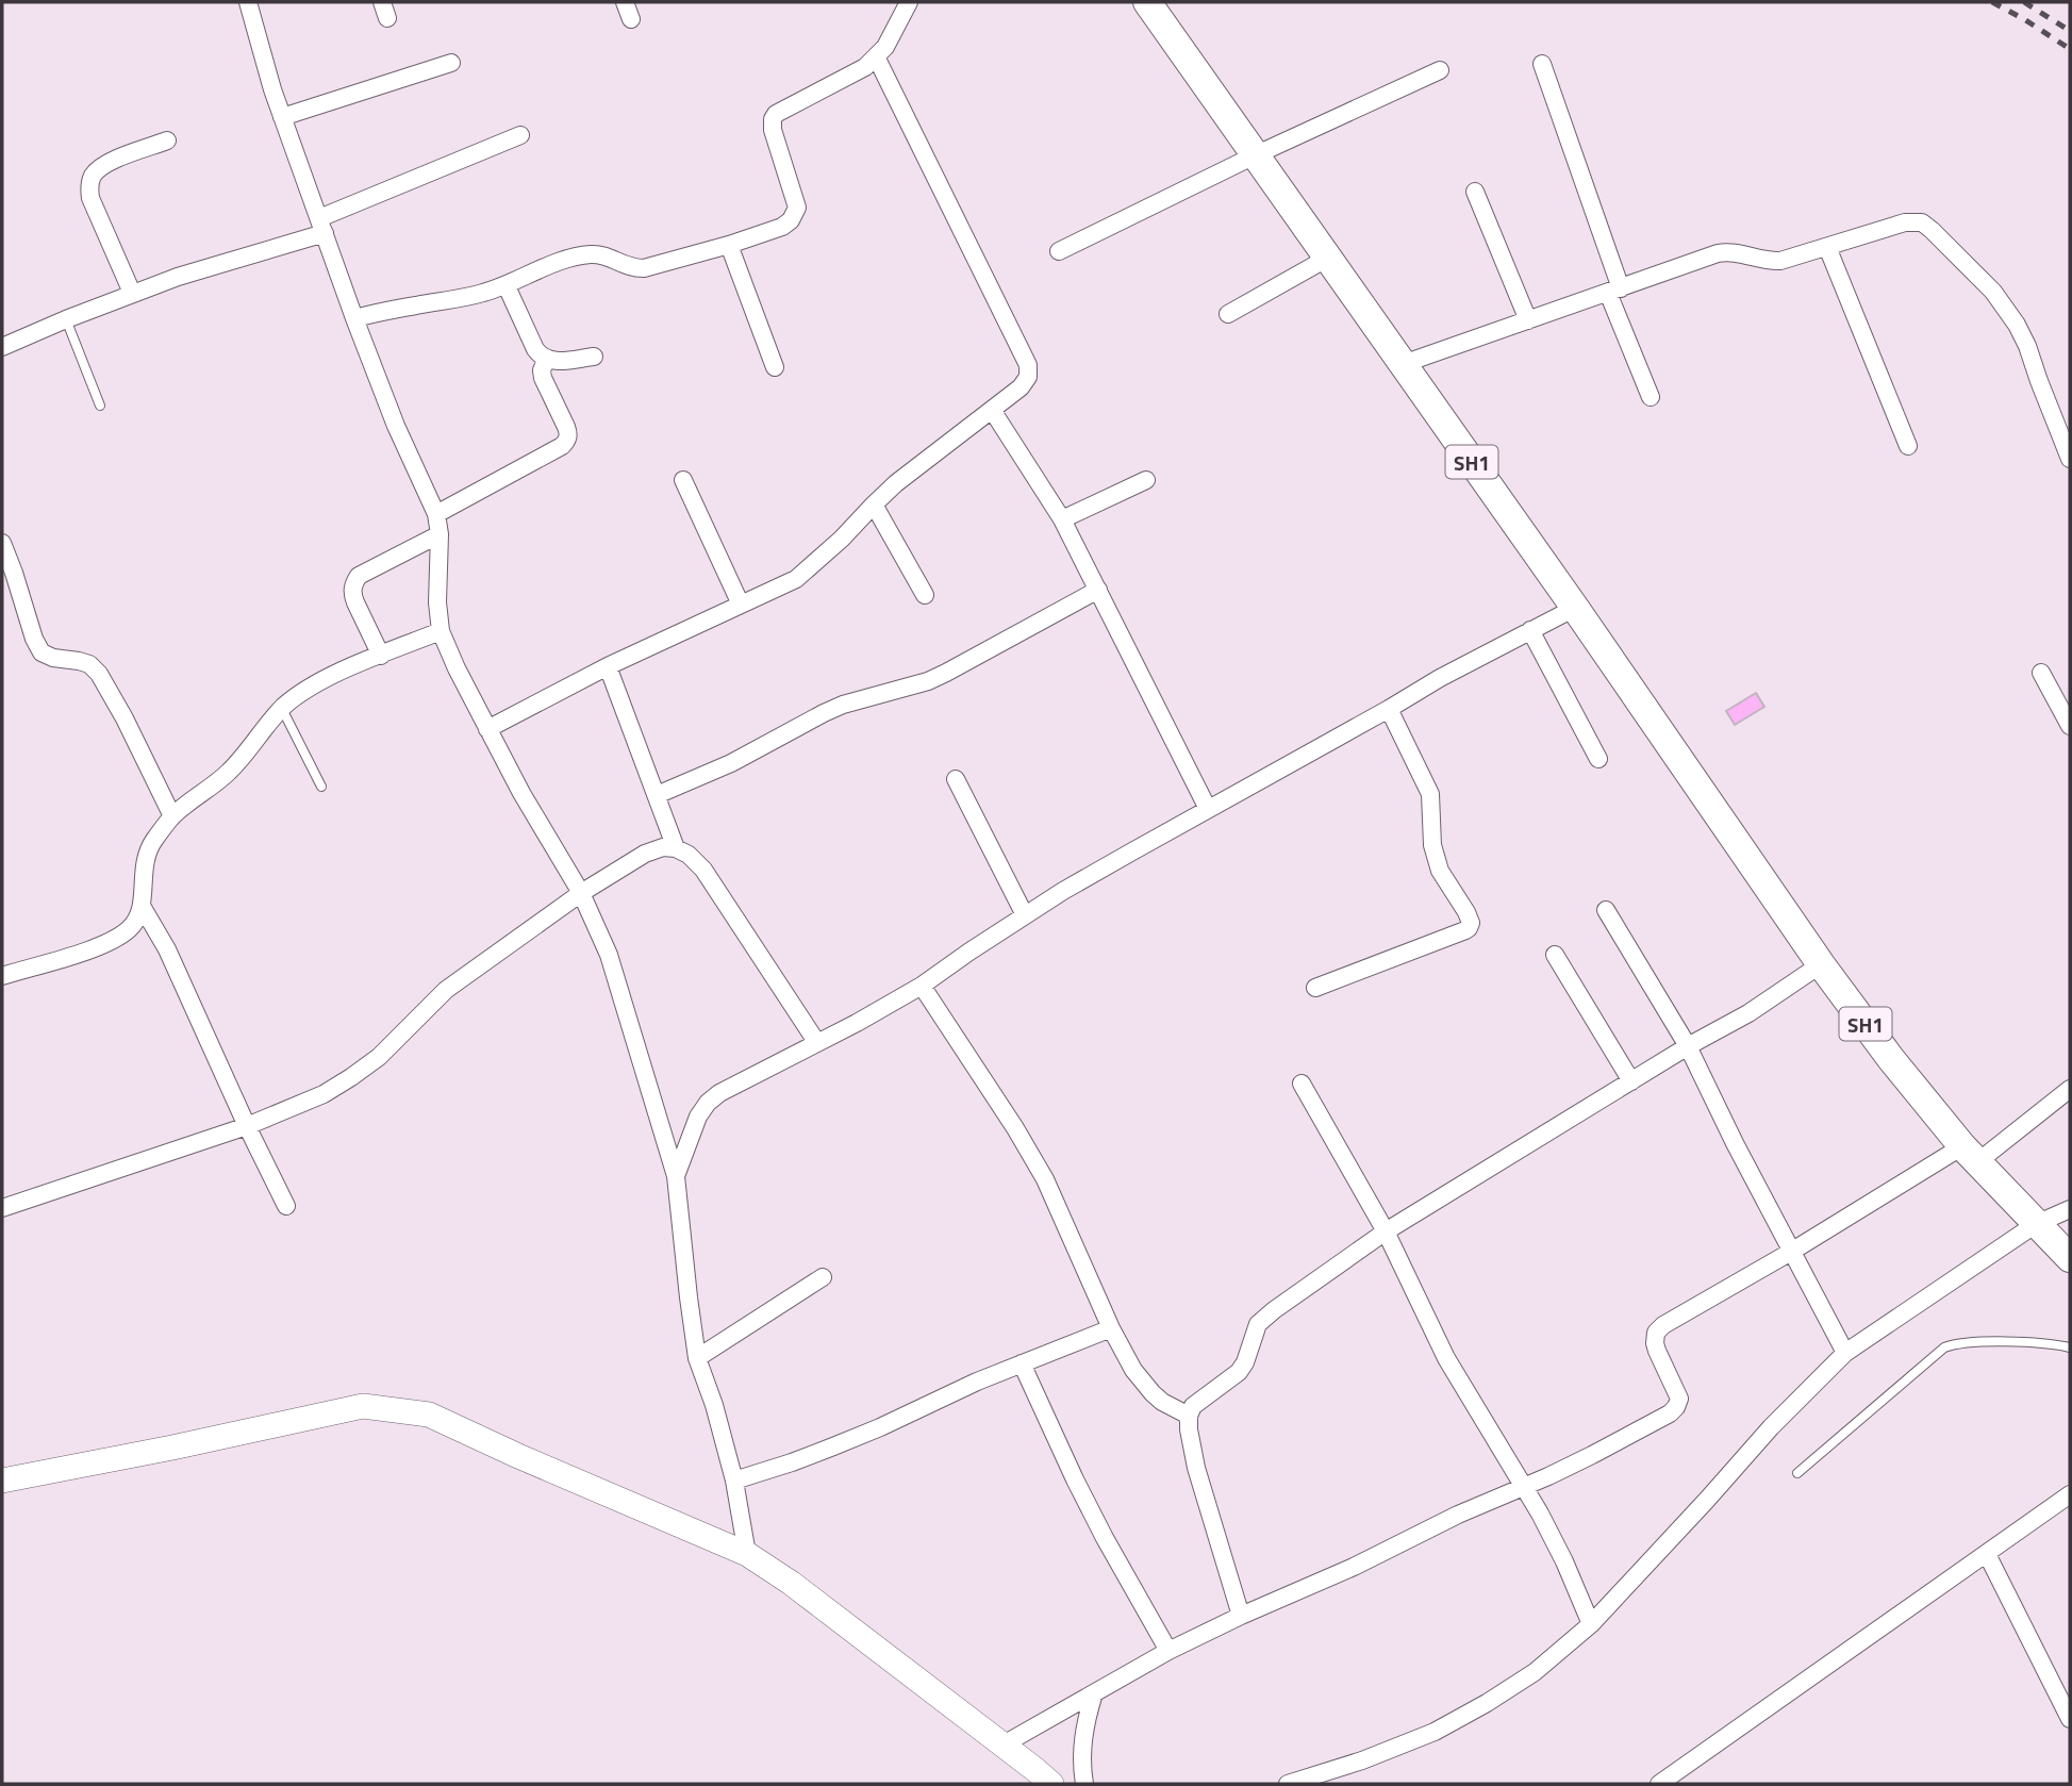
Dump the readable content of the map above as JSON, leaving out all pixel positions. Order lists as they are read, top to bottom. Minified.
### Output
{"streets":{"main road":["SH1"]}}
